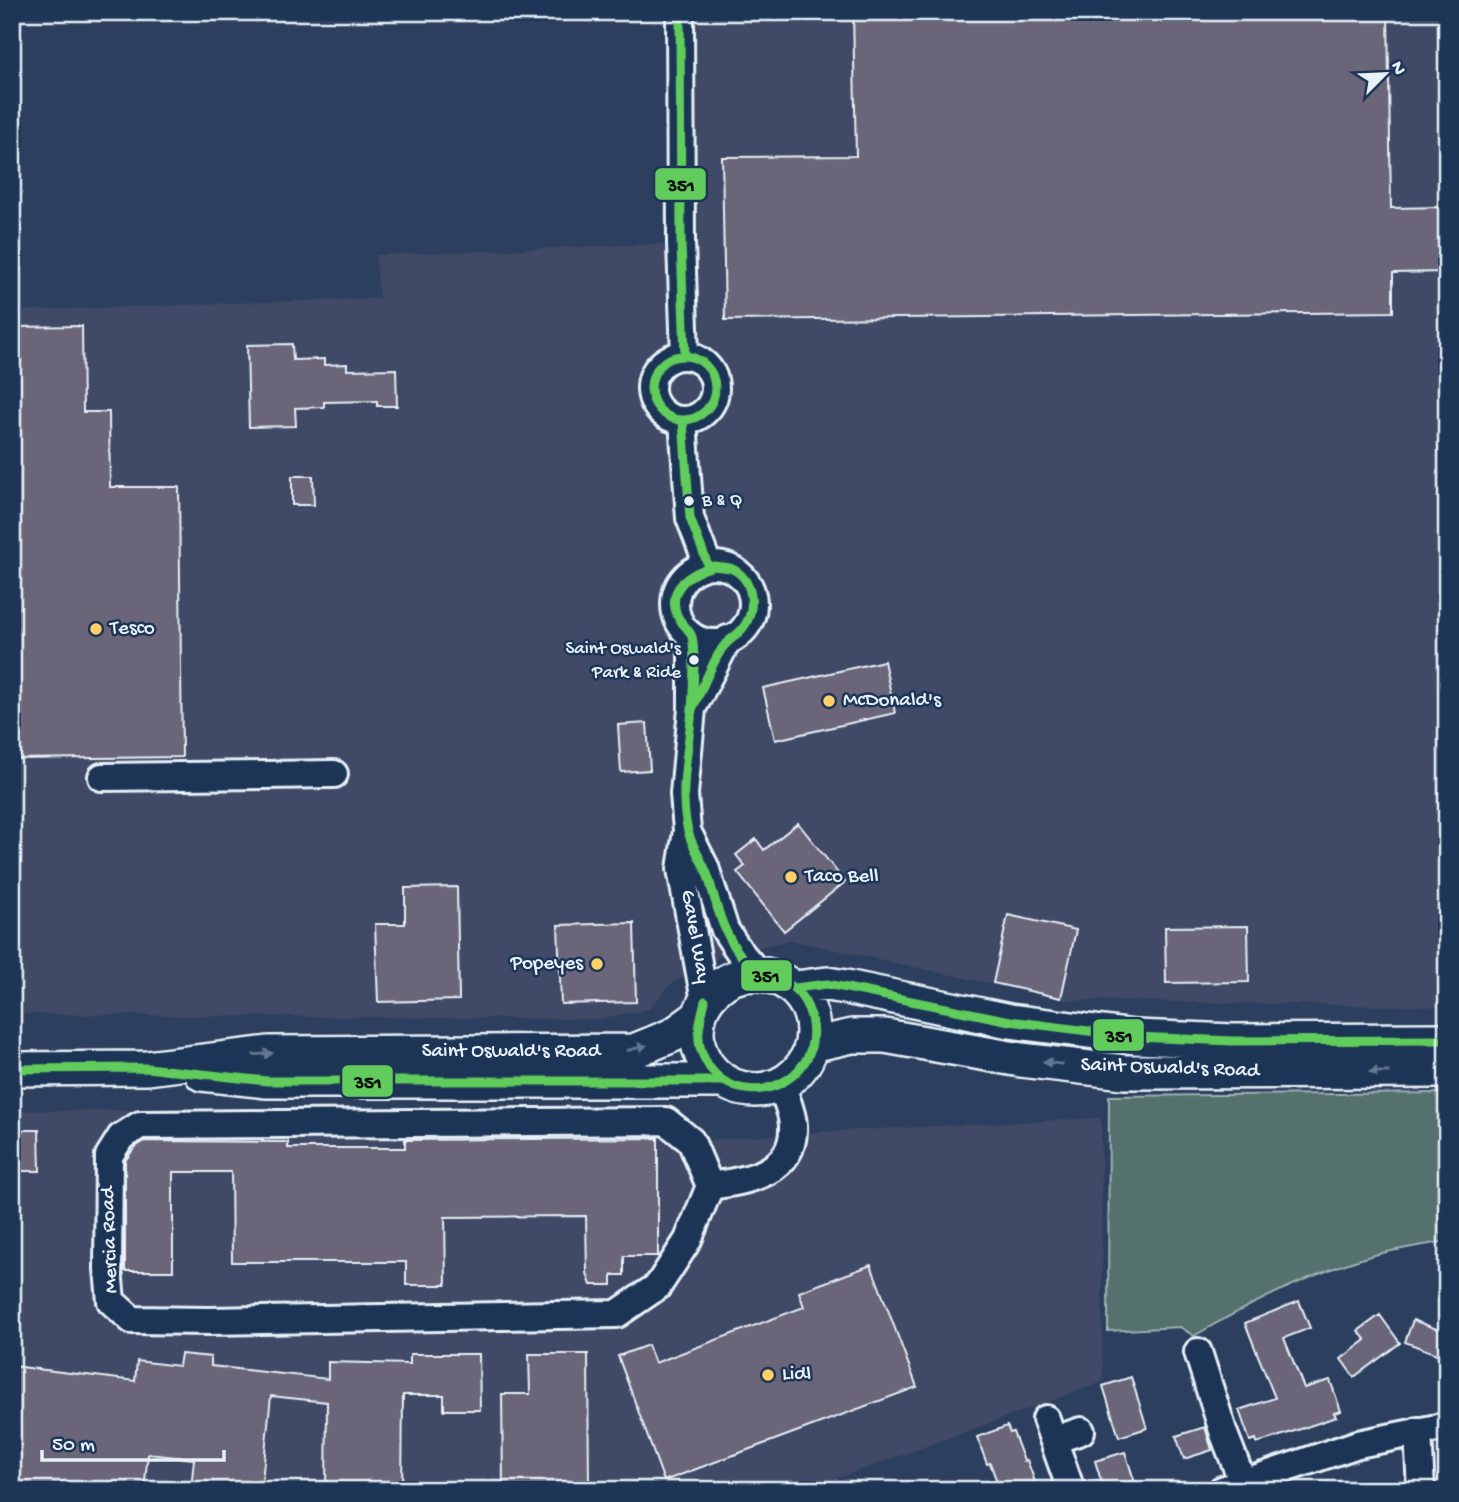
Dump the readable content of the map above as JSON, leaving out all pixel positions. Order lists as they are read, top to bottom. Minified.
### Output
{"streets":{"main road":["Saint Oswald's Road"],"street":["Gavel Way","Mercia Road"]},"crossings":[["Gavel Way","Saint Oswald's Road"]],"places":["B & Q","Tesco","Saint Oswald's Park & Ride","McDonald's","Taco Bell","Popeyes","Lidl"],"lines":["transit line 351"],"scale_bar":"50 m","north":"top right"}
